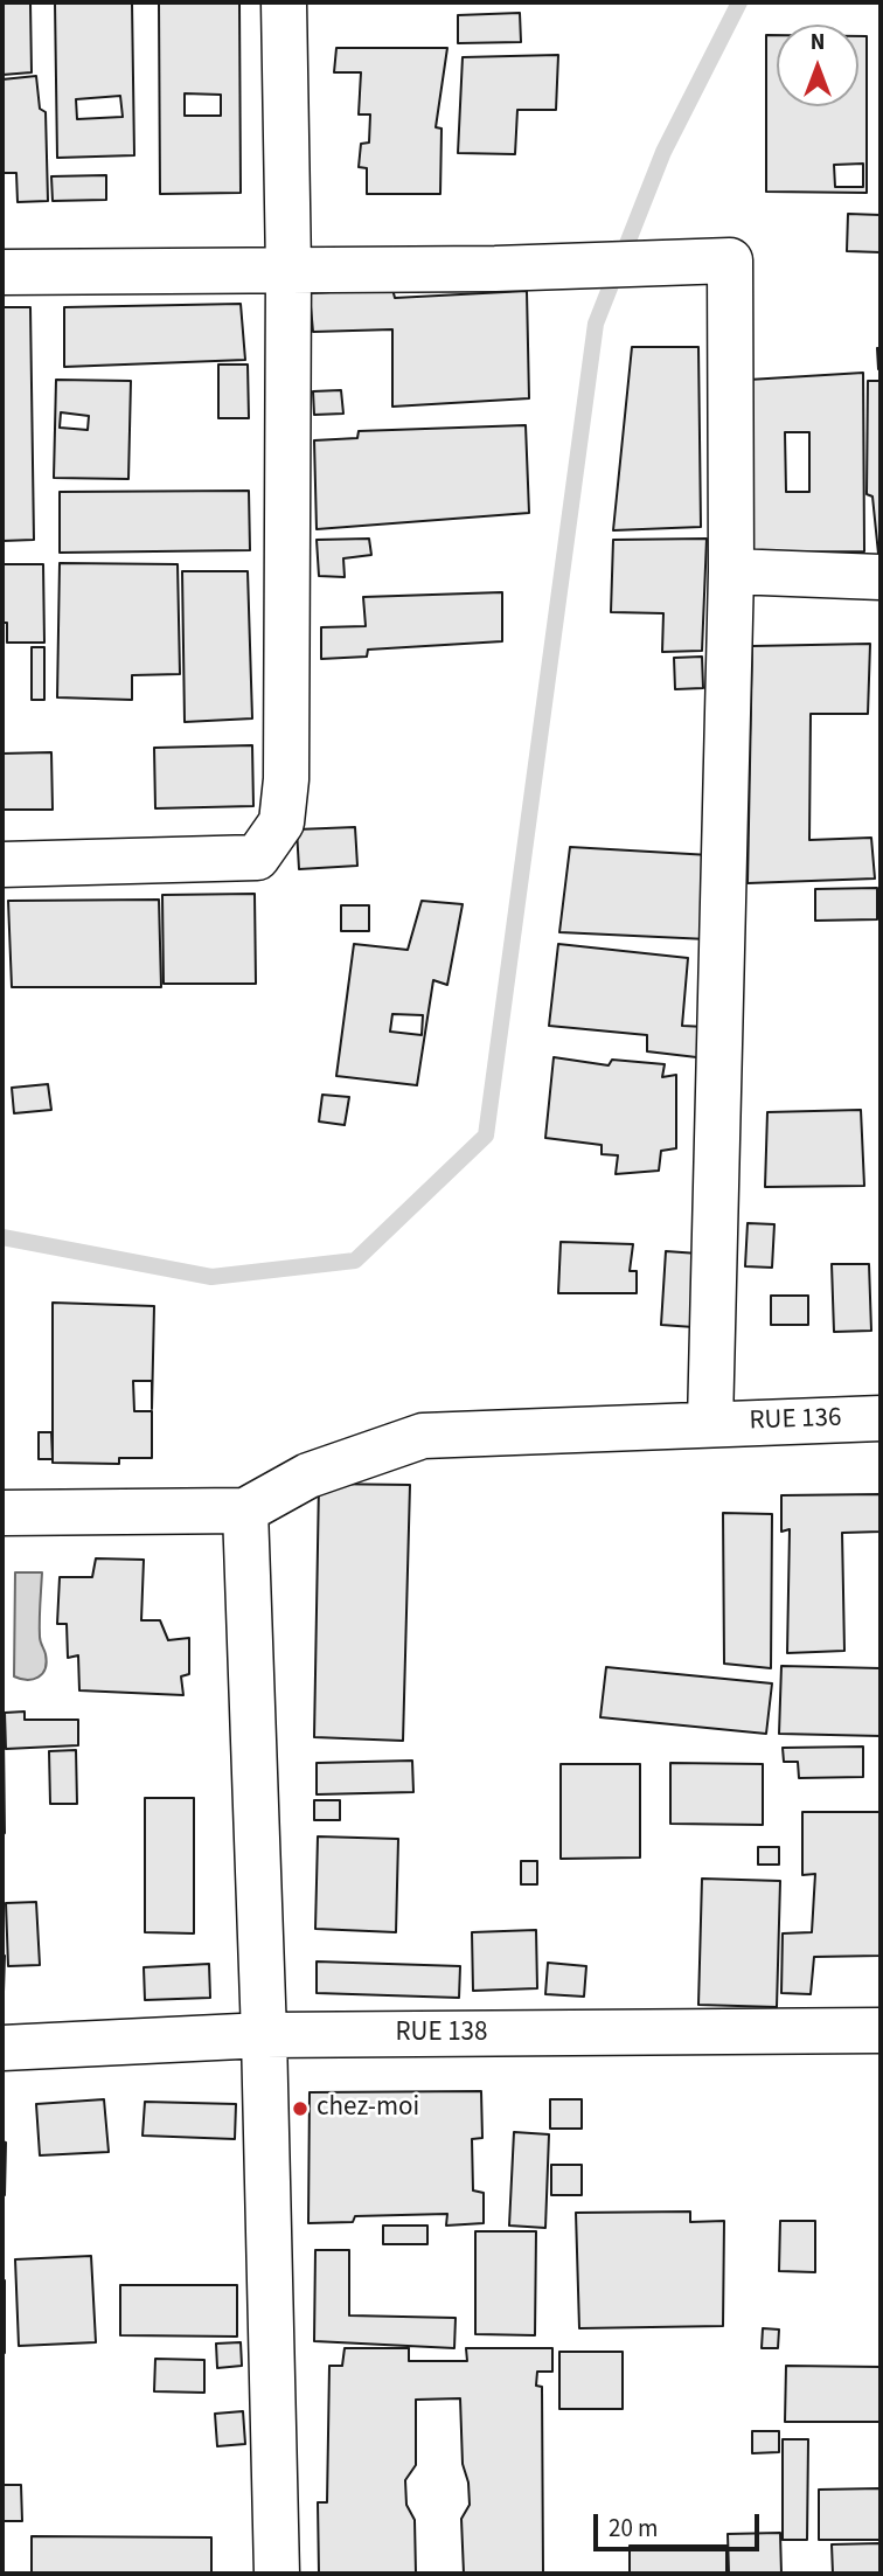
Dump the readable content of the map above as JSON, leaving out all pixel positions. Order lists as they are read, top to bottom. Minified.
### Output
{"streets":{"street":["RUE 136","RUE 138"]},"places":["chez-moi"],"scale_bar":"20 m","north":"top"}
